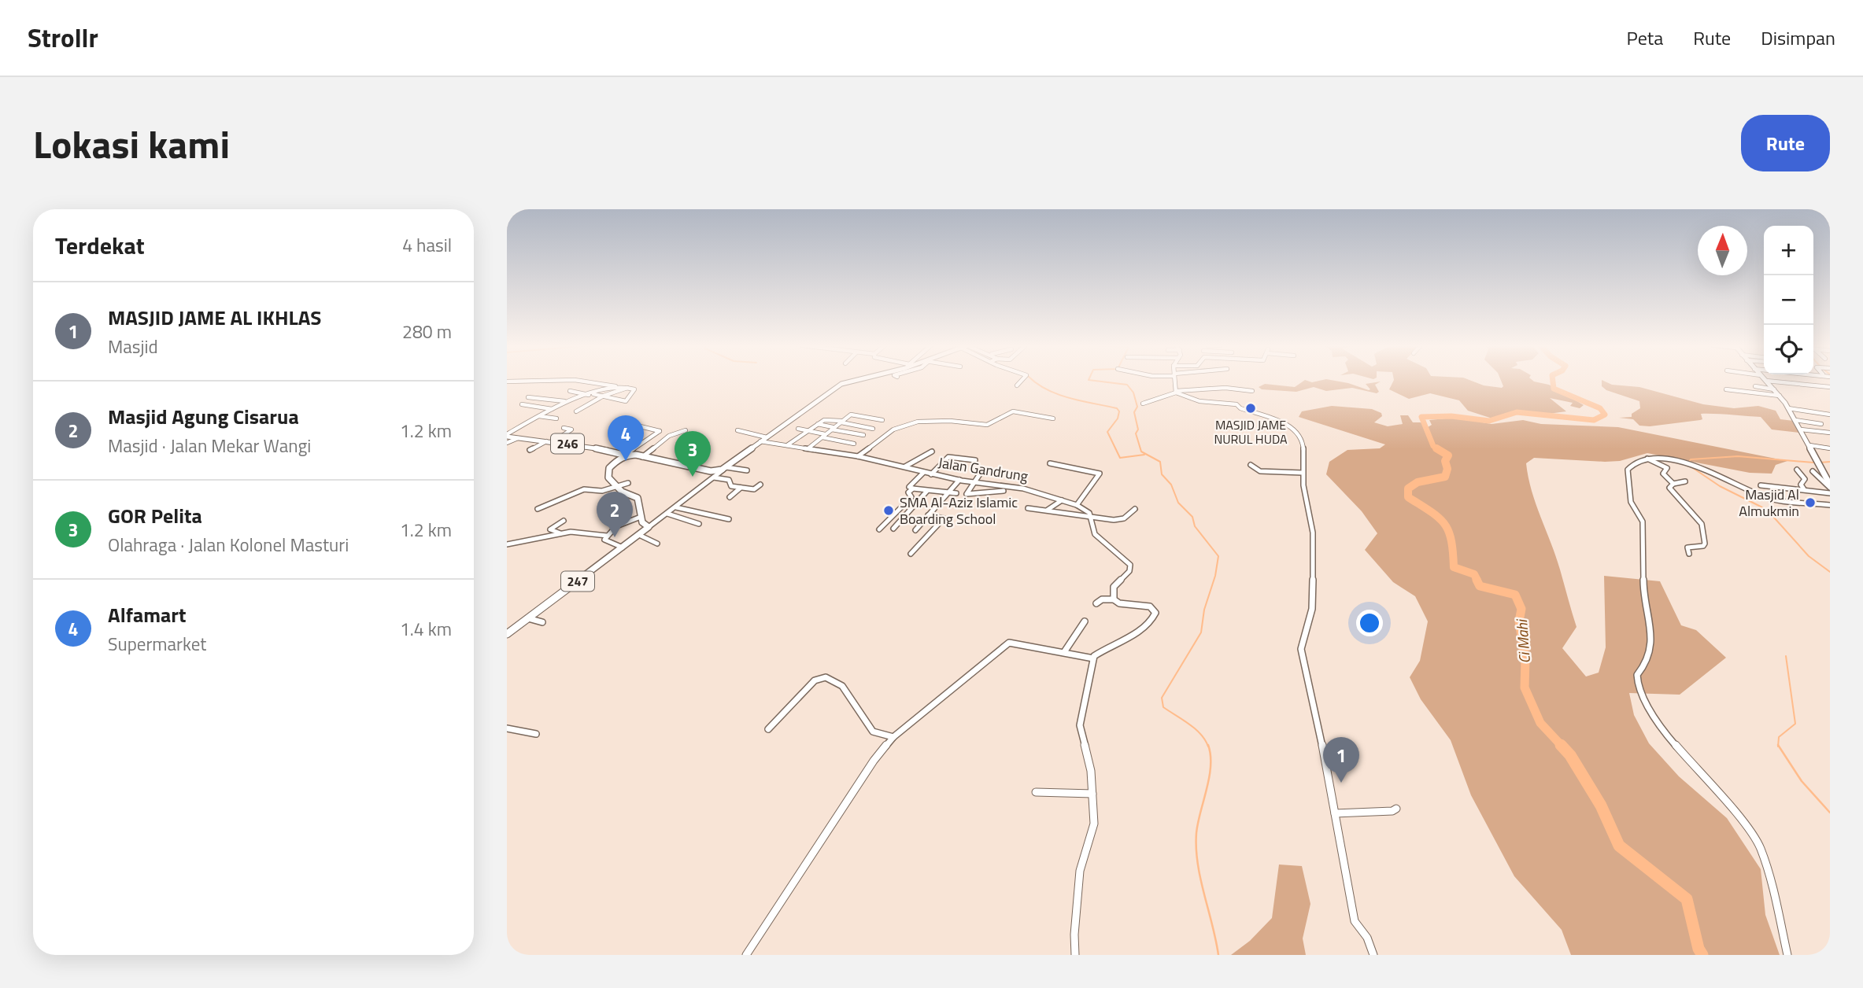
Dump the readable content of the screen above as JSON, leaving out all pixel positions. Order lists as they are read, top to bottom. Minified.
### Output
{"streets":{"main road":["246","247"],"street":["Jalan Gandrung"]},"water":["Ci Mahi"],"places":["MASJID JAME NURUL HUDA","Masjid Al Almukmin","SMA Al-Aziz Islamic Boarding School"],"north":"top","page":{"header":"Strollr","nav":["Peta","Rute","Disimpan"],"title":"Lokasi kami","buttons":"Rute","heading":["Terdekat","4 hasil"],"map_buttons":["+","−"],"list":[{"mark":"1","name":"MASJID JAME AL IKHLAS","note":"Masjid","value":"280 m"},{"mark":"2","name":"Masjid Agung Cisarua","note":"Masjid · Jalan Mekar Wangi","value":"1.2 km"},{"mark":"3","name":"GOR Pelita","note":"Olahraga · Jalan Kolonel Masturi","value":"1.2 km"},{"mark":"4","name":"Alfamart","note":"Supermarket","value":"1.4 km"}],"pins":["4","3","2","1"]}}
